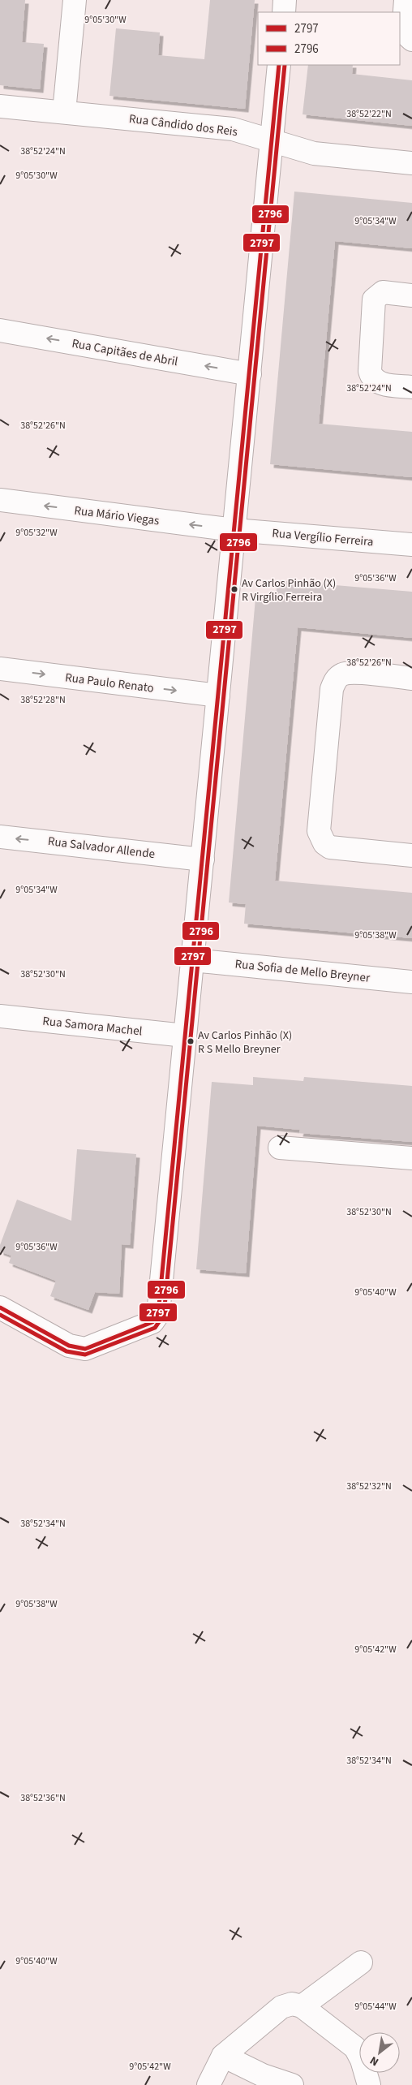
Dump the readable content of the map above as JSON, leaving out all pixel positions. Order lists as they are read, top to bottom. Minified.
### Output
{"streets":{"street":["Rua Cândido dos Reis","Rua Capitães de Abril","Rua Mário Viegas","Rua Vergílio Ferreira","Rua Paulo Renato","Rua Salvador Allende","Rua Sofia de Mello Breyner","Rua Samora Machel"]},"crossings":[["Rua Mário Viegas","Rua Vergílio Ferreira"]],"one_way":["Rua Capitães de Abril","Rua Mário Viegas","Rua Paulo Renato","Rua Salvador Allende"],"places":["Av Carlos Pinhão (X) R Virgílio Ferreira","Av Carlos Pinhão (X) R S Mello Breyner"],"lines":["transit line 2797","transit line 2796"],"legend":["2797","2796"],"north":"bottom left","coordinates":["9°05'30\"W","38°52'22\"N","38°52'24\"N","9°05'34\"W","38°52'26\"N","9°05'32\"W","9°05'36\"W","38°52'28\"N","9°05'38\"W","38°52'30\"N","9°05'40\"W","38°52'32\"N","38°52'34\"N","9°05'42\"W","38°52'36\"N","9°05'44\"W"]}
